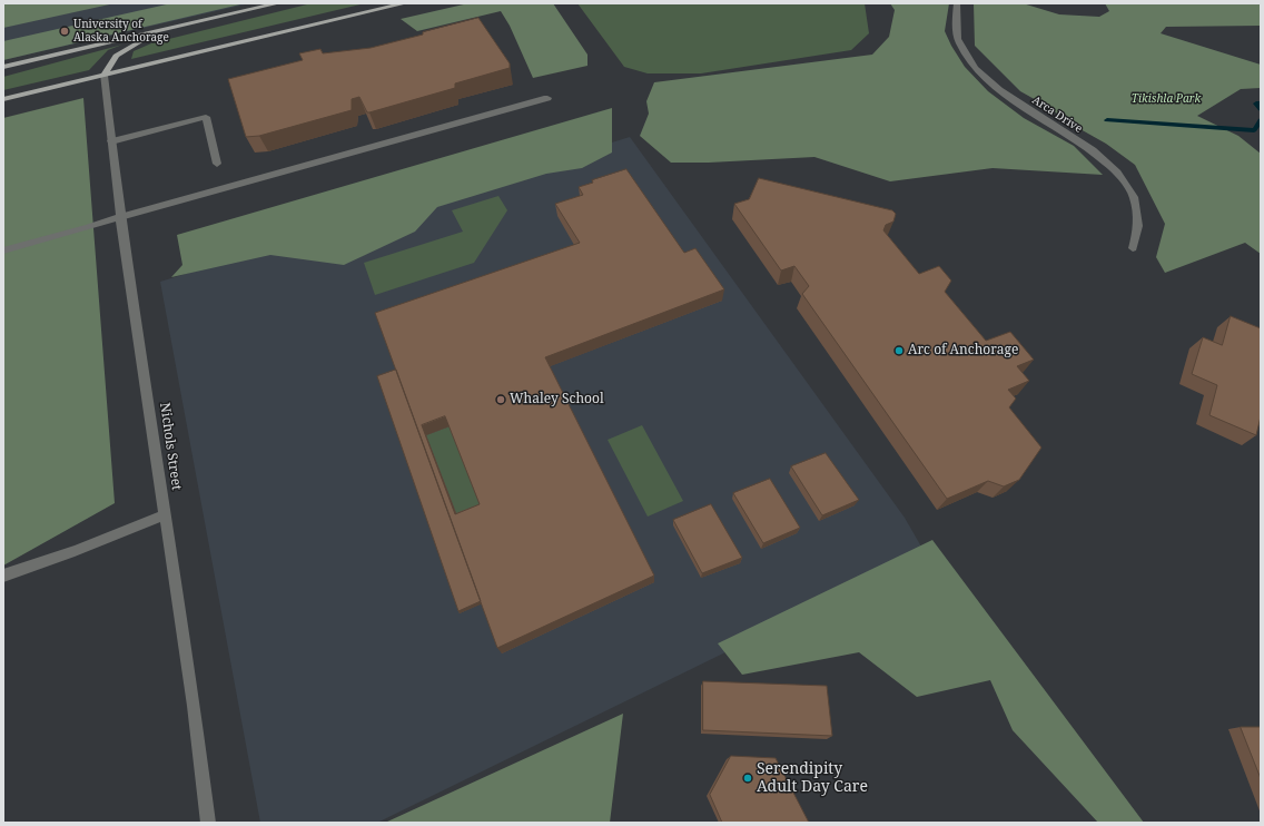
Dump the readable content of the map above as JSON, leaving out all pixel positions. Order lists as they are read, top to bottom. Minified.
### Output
{"streets":{"street":["Arca Drive","Nichols Street"]},"parks":["Tikishla Park"],"places":["University of Alaska Anchorage","Arc of Anchorage","Whaley School","Serendipity Adult Day Care"]}
